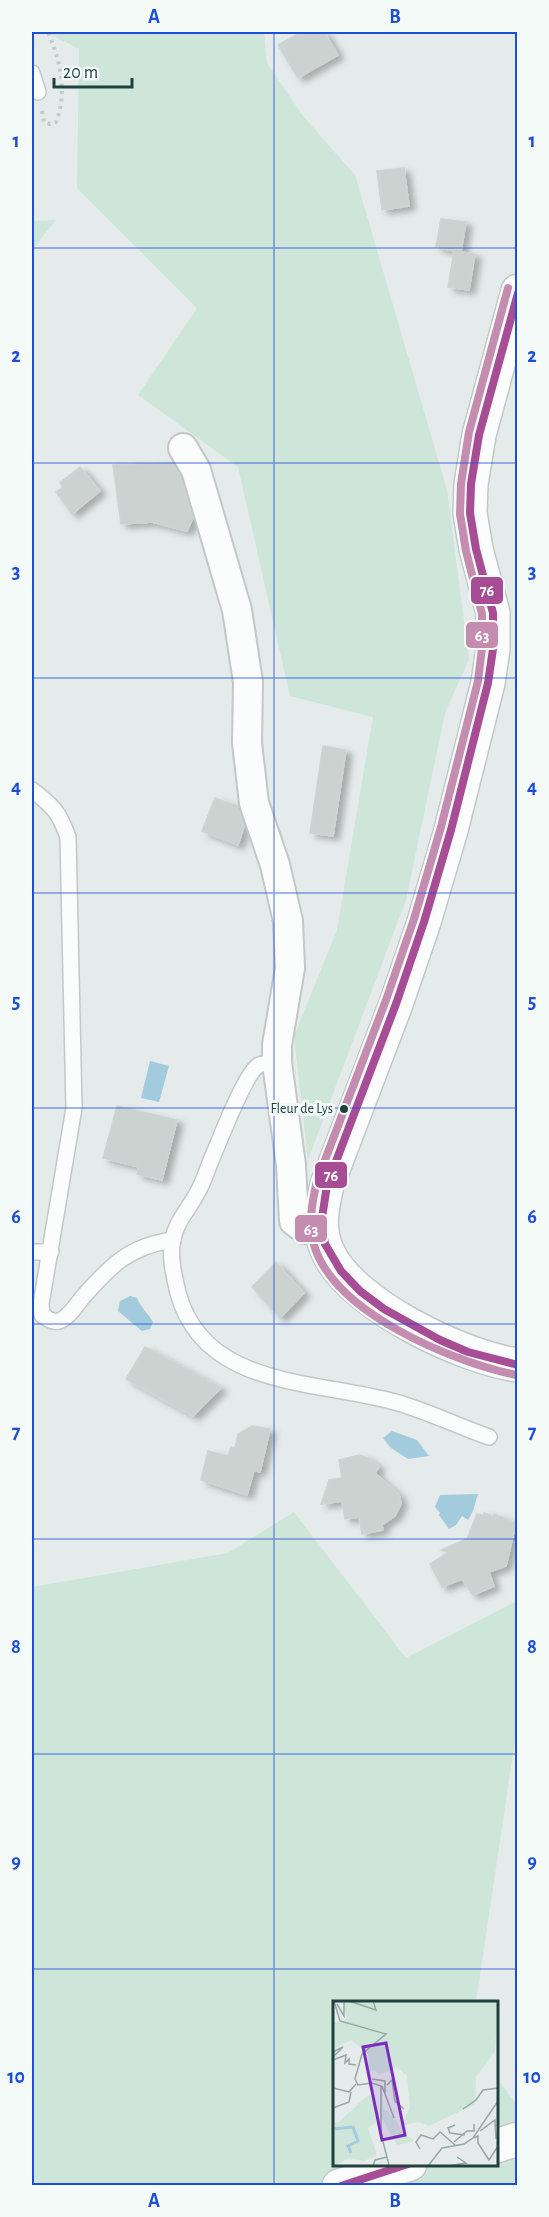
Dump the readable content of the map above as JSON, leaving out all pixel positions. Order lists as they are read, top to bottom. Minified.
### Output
{"places":["Fleur de Lys"],"lines":["transit line 63","transit line 76"],"scale_bar":"20 m","grid":{"columns":["A","B"],"rows":["1","2","3","4","5","6","7","8","9","10"]}}
